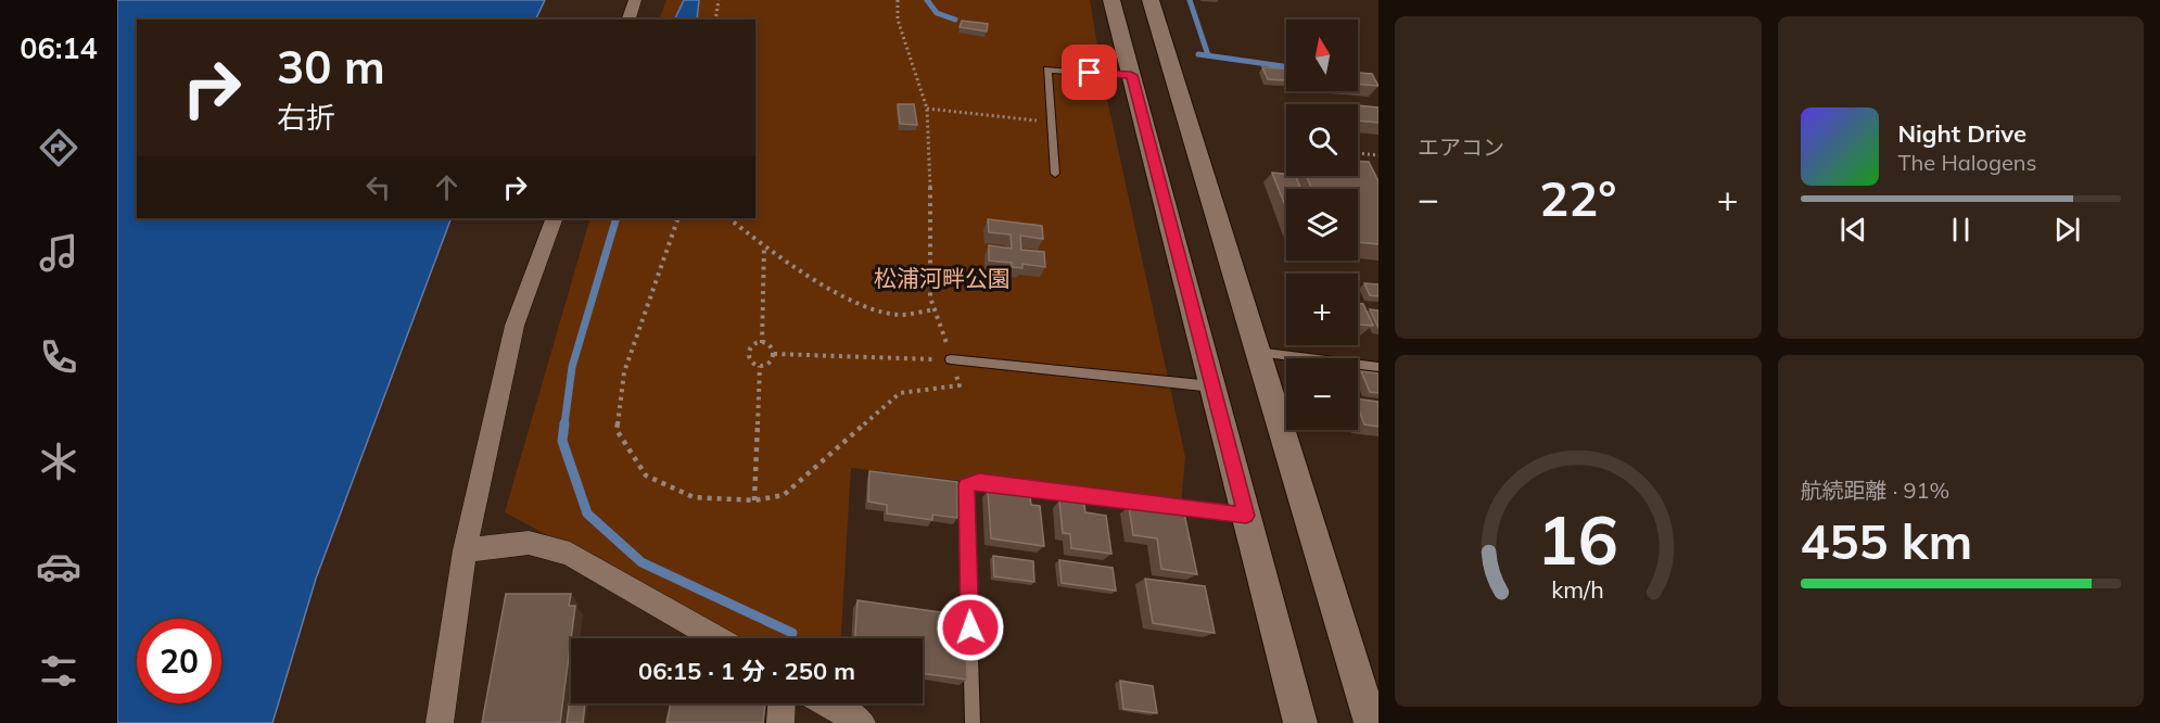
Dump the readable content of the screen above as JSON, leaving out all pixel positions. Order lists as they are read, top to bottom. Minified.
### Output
{"parks":["松浦河畔公園"],"north":"top","page":{"tabs":"06:14","tile":["エアコン",["航続距離 · 91%","455 km"]],"map_buttons":["+","−"],"turn":["30 m","右折"],"song":["Night Drive","The Halogens"],"heat":["−","22°","+"],"limit":"20","trip":"06:15 · 1 分 · 250 m","gauge":["16","km/h"]}}
